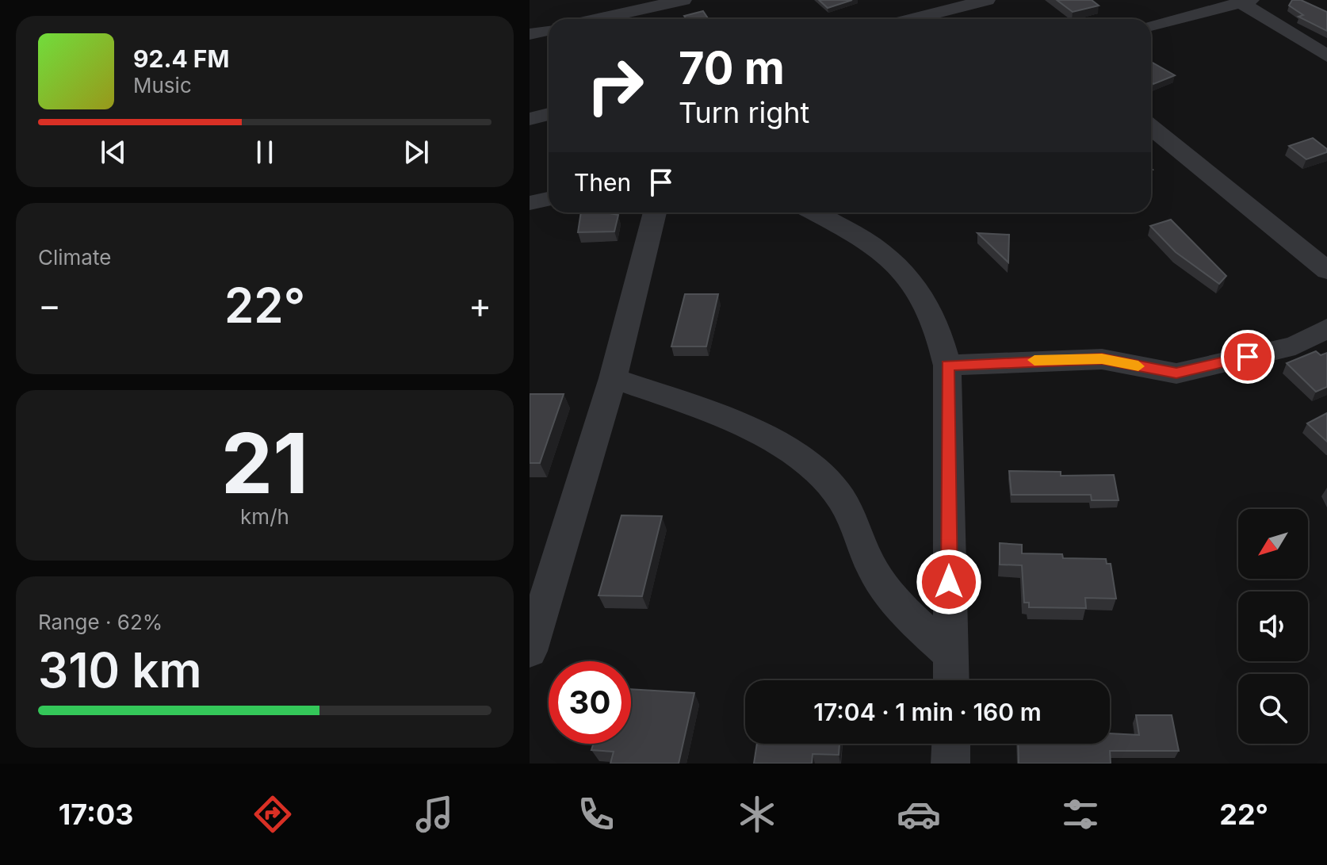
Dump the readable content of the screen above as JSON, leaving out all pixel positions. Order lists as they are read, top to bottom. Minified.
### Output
{"north":"bottom left","page":{"turn":["70 m","Turn right"],"song":["92.4 FM","Music"],"then":"Then","tile":["Climate",["21","km/h"],["Range · 62%","310 km"]],"heat":["−","22°","+"],"limit":"30","trip":"17:04 · 1 min · 160 m","tabs":["17:03","22°"]}}
